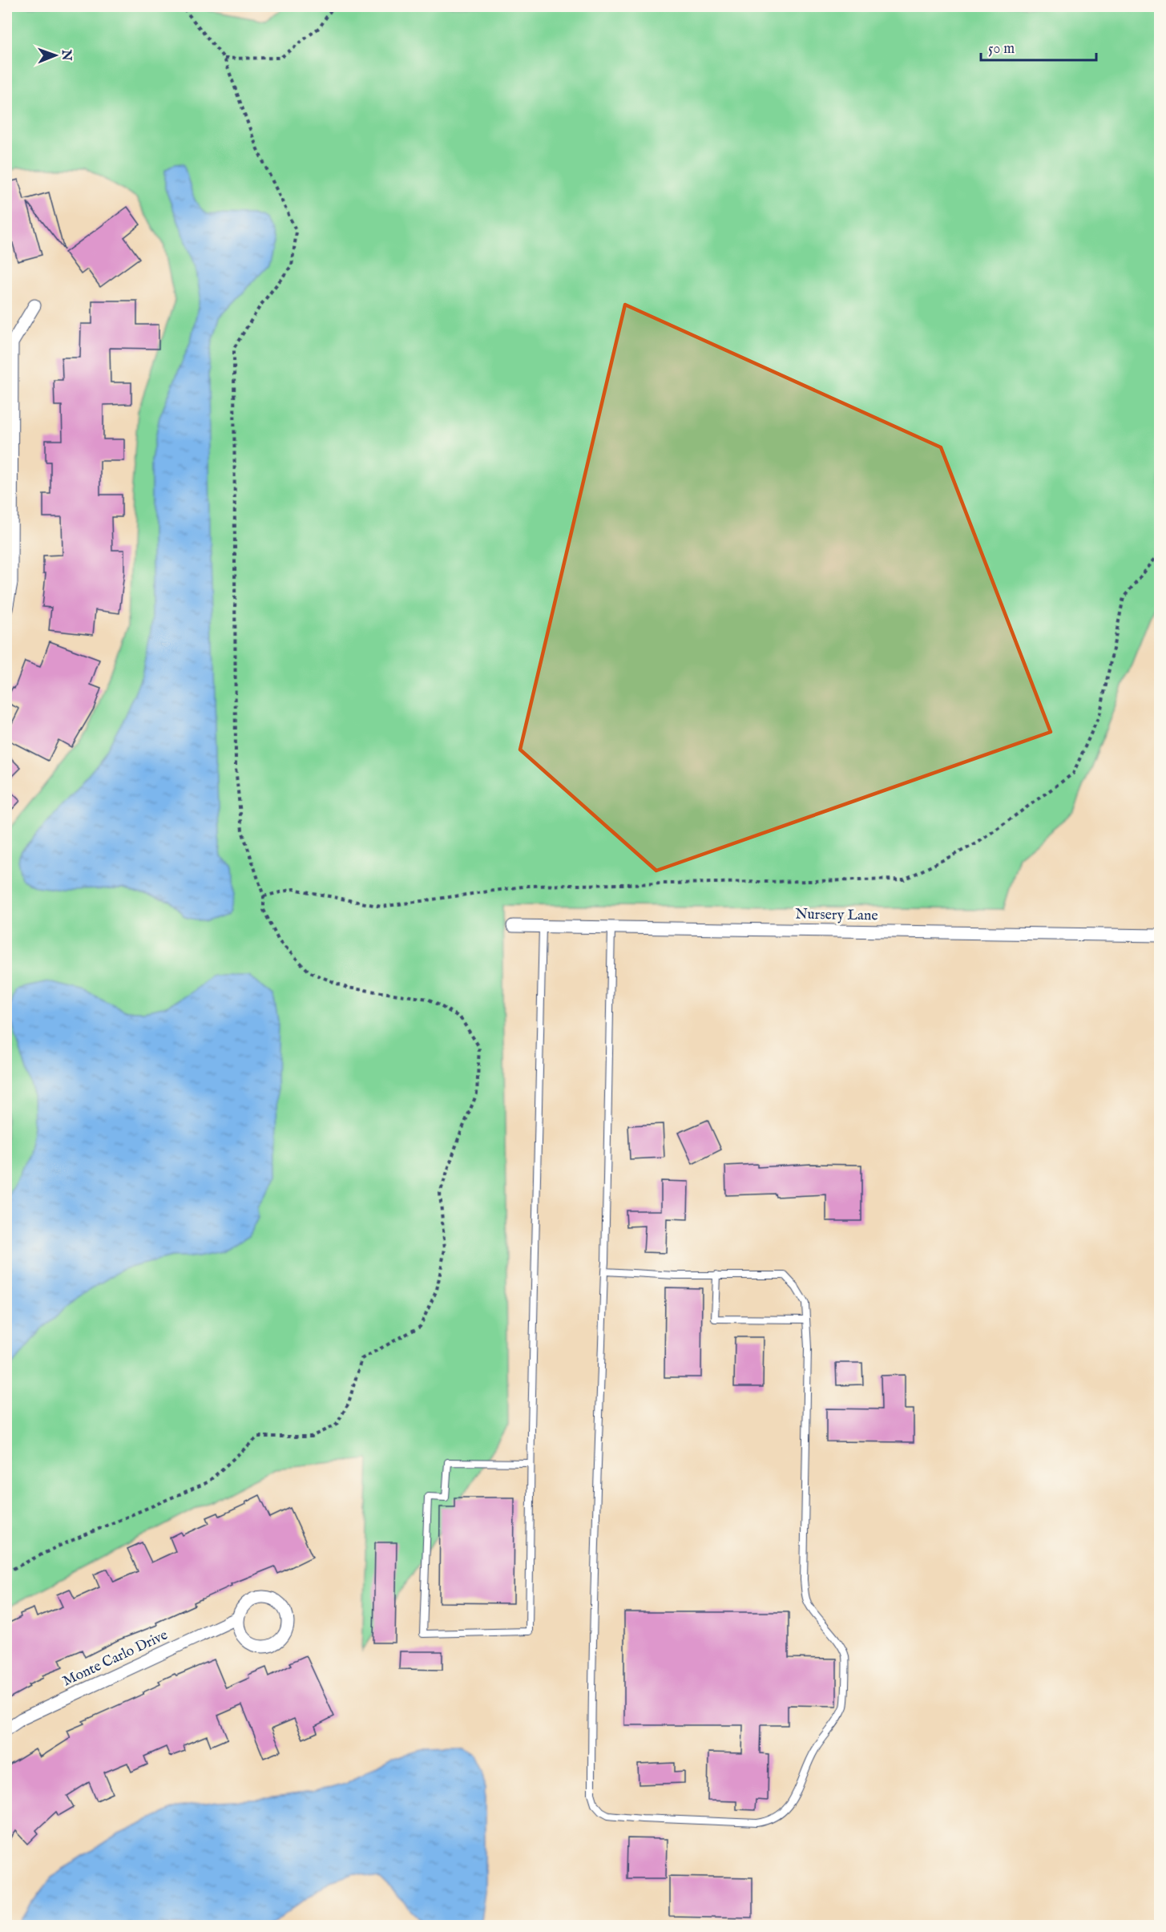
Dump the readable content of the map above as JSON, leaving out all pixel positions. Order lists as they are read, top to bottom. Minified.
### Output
{"streets":{"street":["Nursery Lane","Monte Carlo Drive"]},"scale_bar":"50 m","north":"right"}
